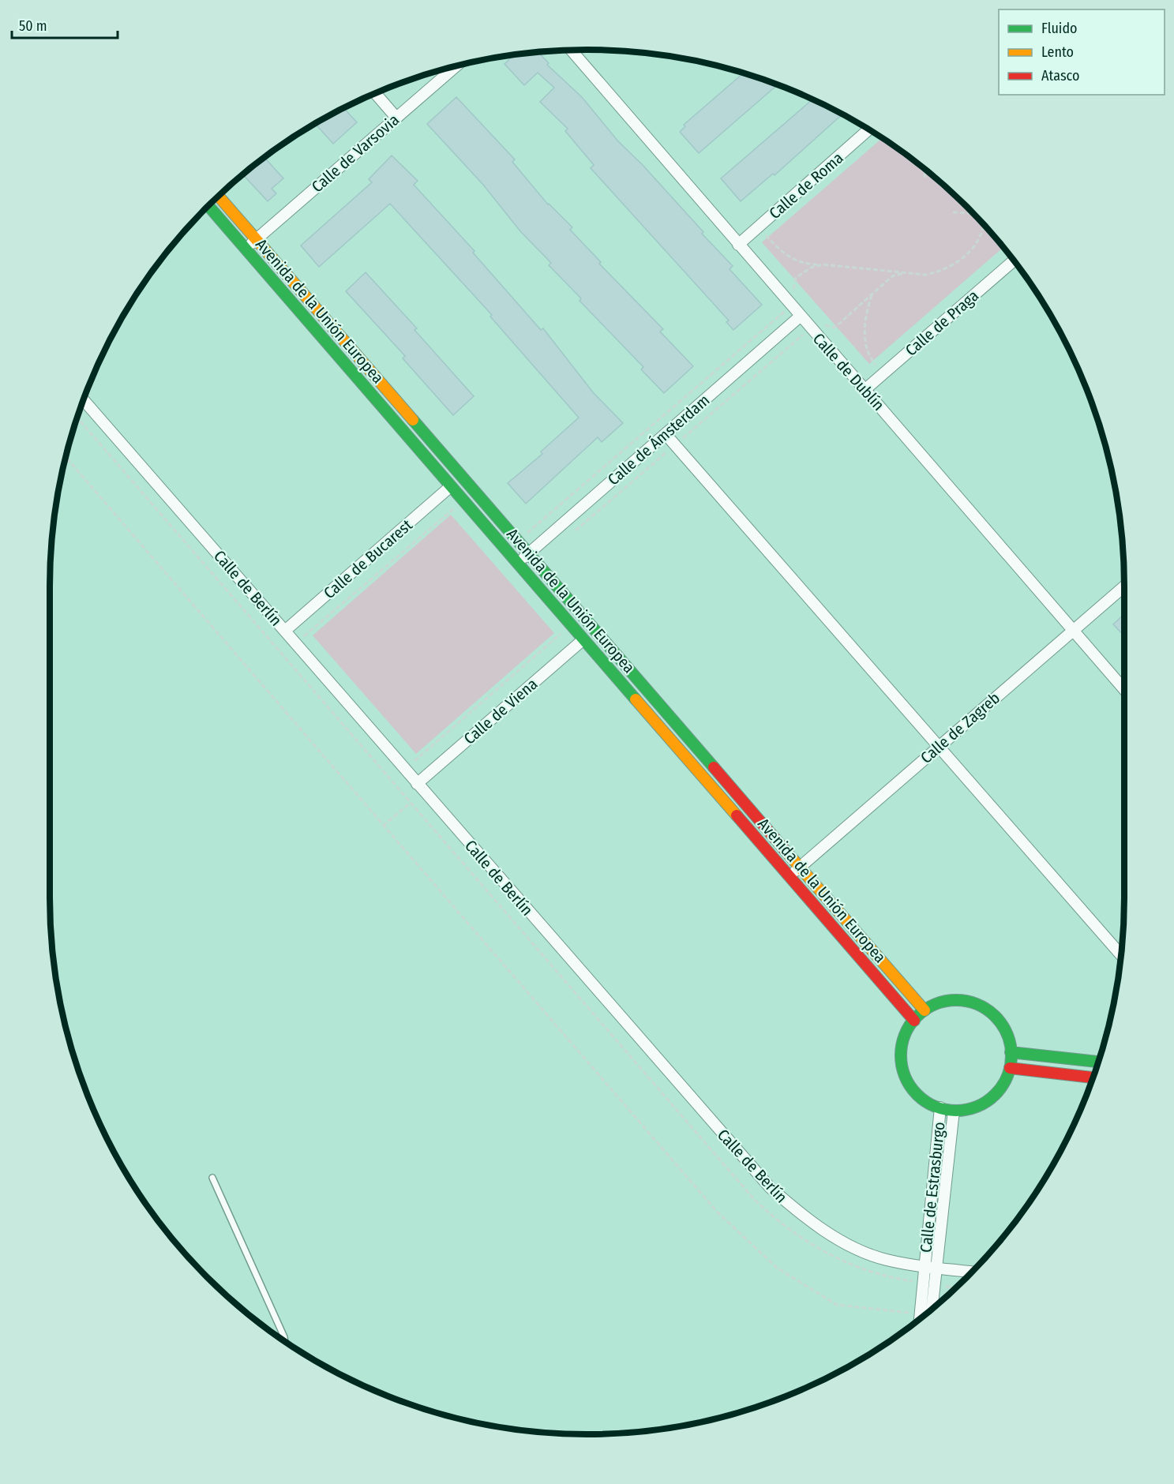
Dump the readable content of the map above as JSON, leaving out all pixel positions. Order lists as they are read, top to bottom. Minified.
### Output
{"streets":{"street":["Calle de Varsovia","Calle de Roma","Avenida de la Unión Europea","Calle de Praga","Calle de Dublín","Calle de Ámsterdam","Calle de Bucarest","Calle de Berlín","Calle de Viena","Calle de Zagreb","Calle de Estrasburgo"]},"crossings":[["Calle de Varsovia","Avenida de la Unión Europea"],["Calle de Roma","Calle de Dublín"],["Avenida de la Unión Europea","Calle de Ámsterdam"],["Avenida de la Unión Europea","Calle de Bucarest"],["Avenida de la Unión Europea","Calle de Viena"],["Avenida de la Unión Europea","Calle de Zagreb"],["Avenida de la Unión Europea","Calle de Estrasburgo"],["Calle de Praga","Calle de Dublín"],["Calle de Dublín","Calle de Ámsterdam"],["Calle de Dublín","Calle de Zagreb"],["Calle de Bucarest","Calle de Berlín"],["Calle de Berlín","Calle de Viena"],["Calle de Berlín","Calle de Estrasburgo"]],"legend":["Fluido","Lento","Atasco"],"scale_bar":"50 m"}
